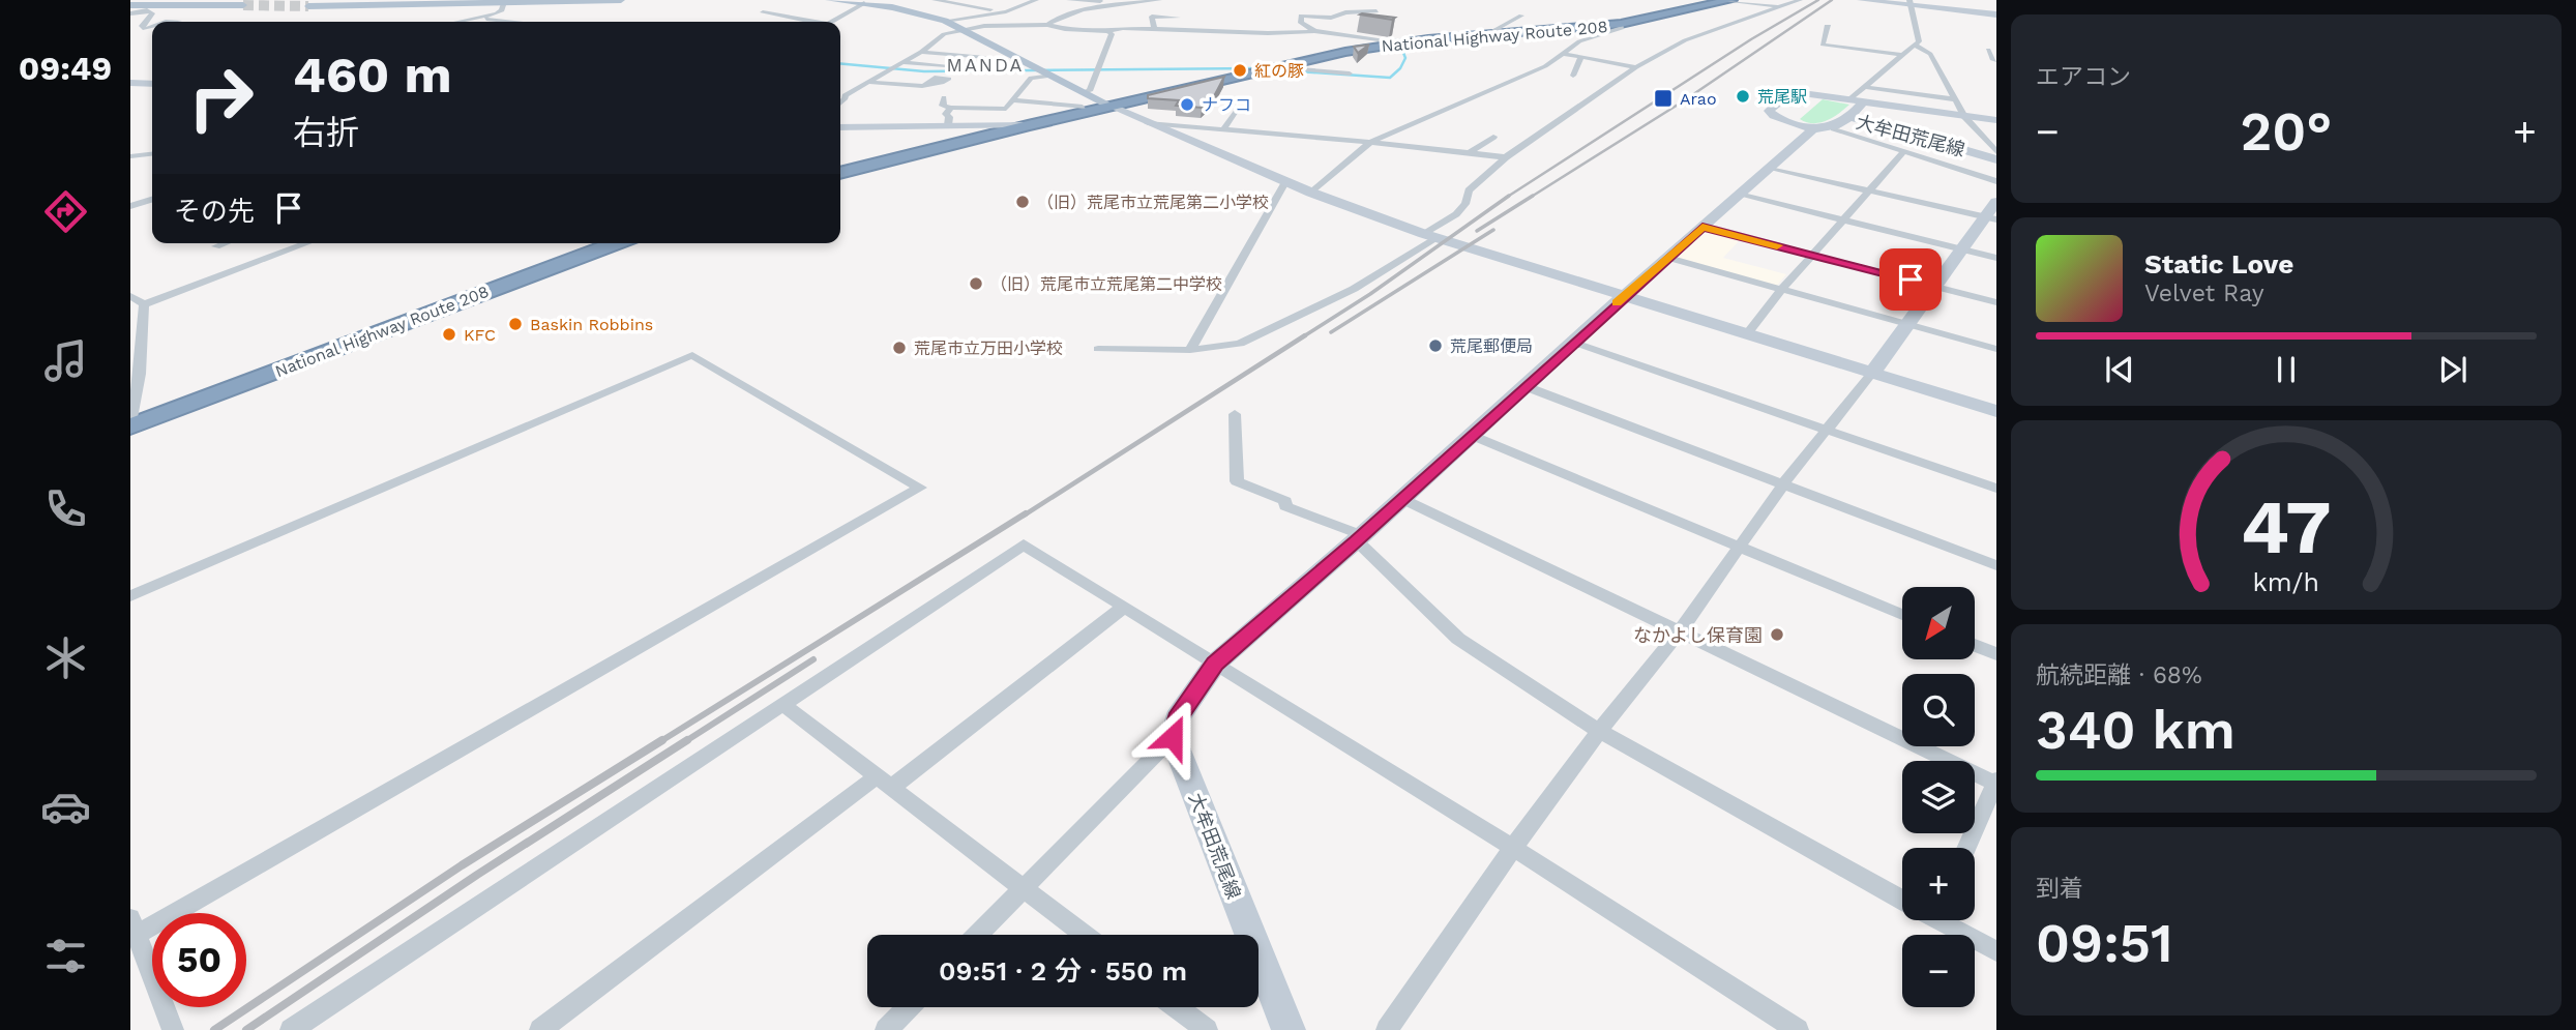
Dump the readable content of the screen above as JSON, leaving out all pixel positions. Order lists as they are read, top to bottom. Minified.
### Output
{"streets":{"highway":["National Highway Route 208"],"street":["大牟田荒尾線"]},"districts":["MANDA"],"places":{"other":["紅の豚","荒尾駅","ナフコ","（旧）荒尾市立荒尾第二小学校","（旧）荒尾市立荒尾第二中学校","Baskin Robbins","KFC","荒尾郵便局","荒尾市立万田小学校","なかよし保育園"],"transit":["Arao"]},"north":"bottom left","page":{"tabs":"09:49","tile":["エアコン",["航続距離 · 68%","340 km"],["到着","09:51"]],"turn":["460 m","右折"],"heat":["−","20°","+"],"then":"その先","song":["Static Love","Velvet Ray"],"map_buttons":["+","−"],"limit":"50","trip":"09:51 · 2 分 · 550 m","gauge":["47","km/h"]}}
